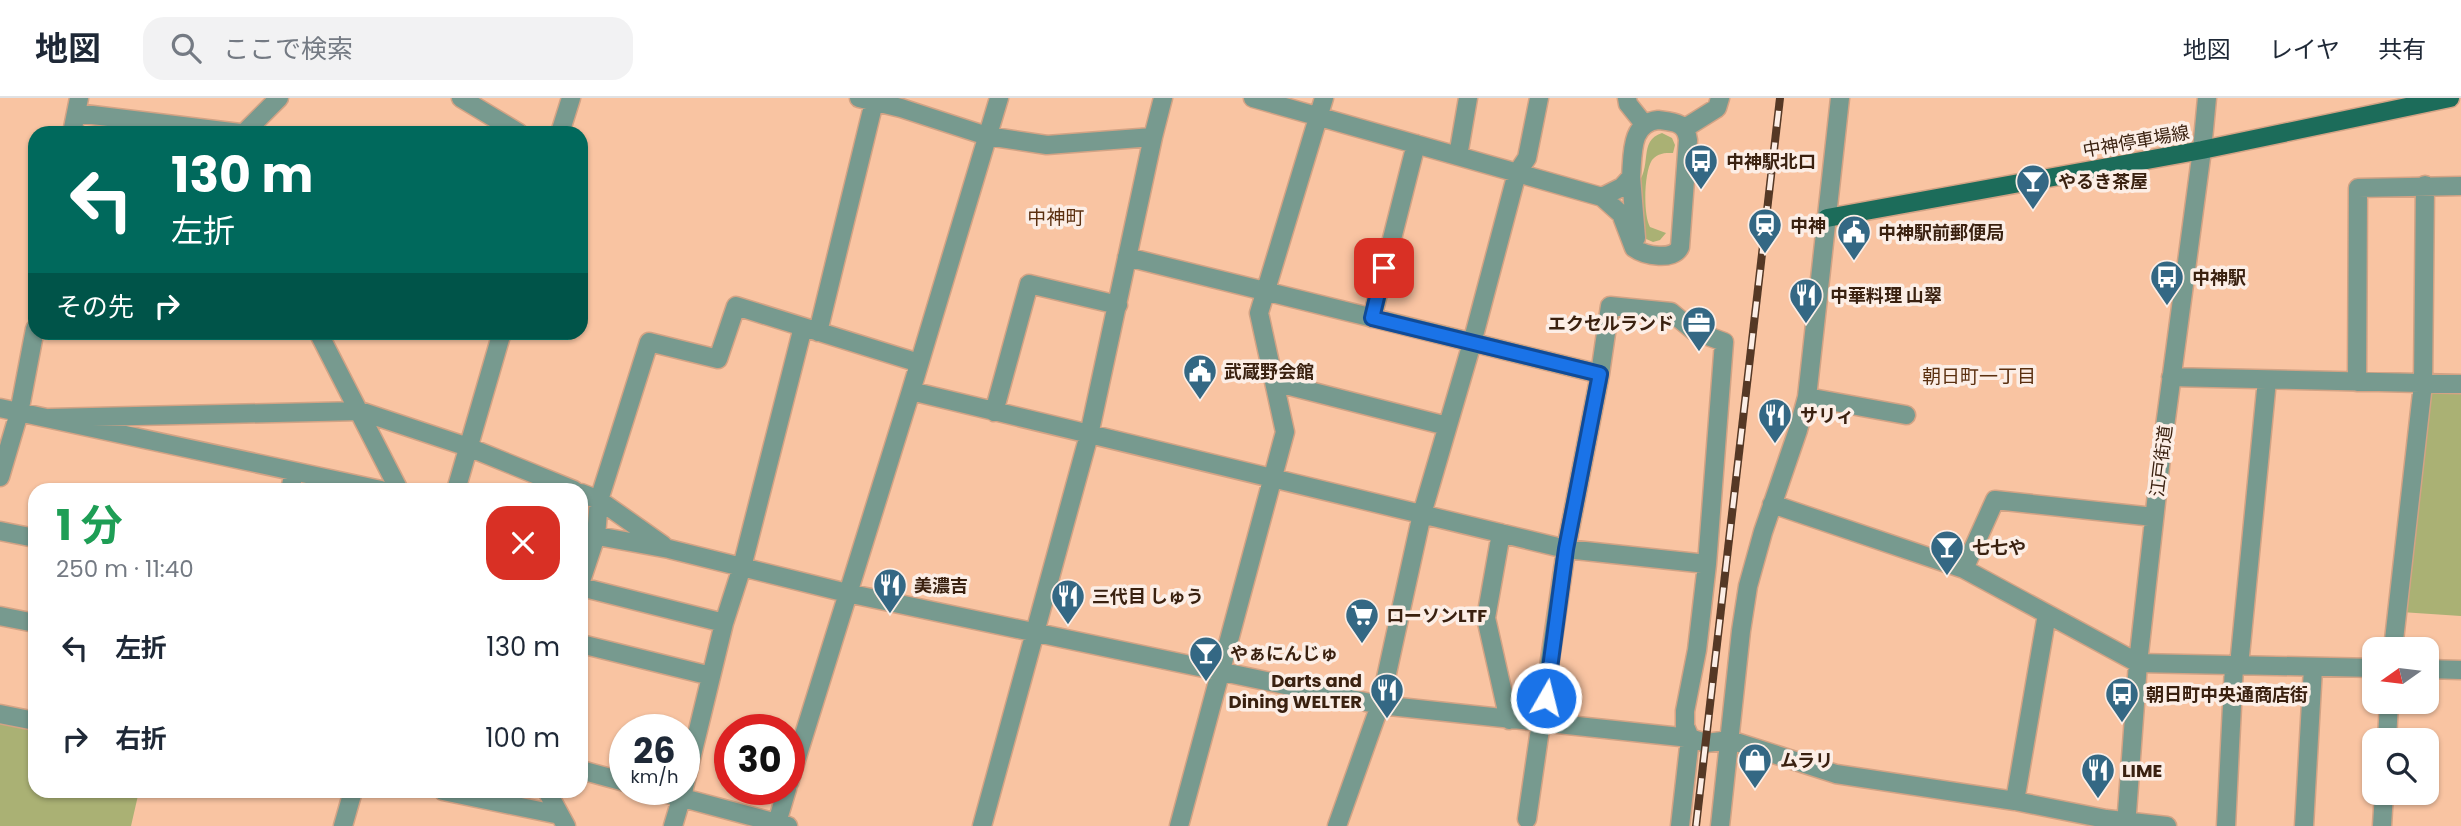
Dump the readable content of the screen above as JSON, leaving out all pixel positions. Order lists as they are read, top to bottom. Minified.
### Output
{"streets":{"main road":["中神停車場線"],"street":["江戸街道"]},"crossings":[["中神停車場線","江戸街道"]],"districts":["中神町","朝日町一丁目"],"places":{"bus stop":["中神駅北口","中神駅","朝日町中央通商店街"],"bar":["やるき茶屋","七七や","やぁにんじゅ"],"station":["中神"],"public building":["中神駅前郵便局","武蔵野会館"],"restaurant":["中華料理 山翠","サリィ","美濃吉","三代目 しゅう","Darts and Dining WELTER","LIME"],"office":["エクセルランド"],"supermarket":["ローソンLTF"],"shop":["ムラリ"]},"north":"left","page":{"header":"地図","search":"ここで検索","nav":["地図","レイヤ","共有"],"turn":["130 m","左折"],"then":"その先","heading":["1 分","250 m · 11:40"],"list":[{"name":"左折","value":"130 m"},{"name":"右折","value":"100 m"}],"speed":"26 km/h","limit":"30"}}
